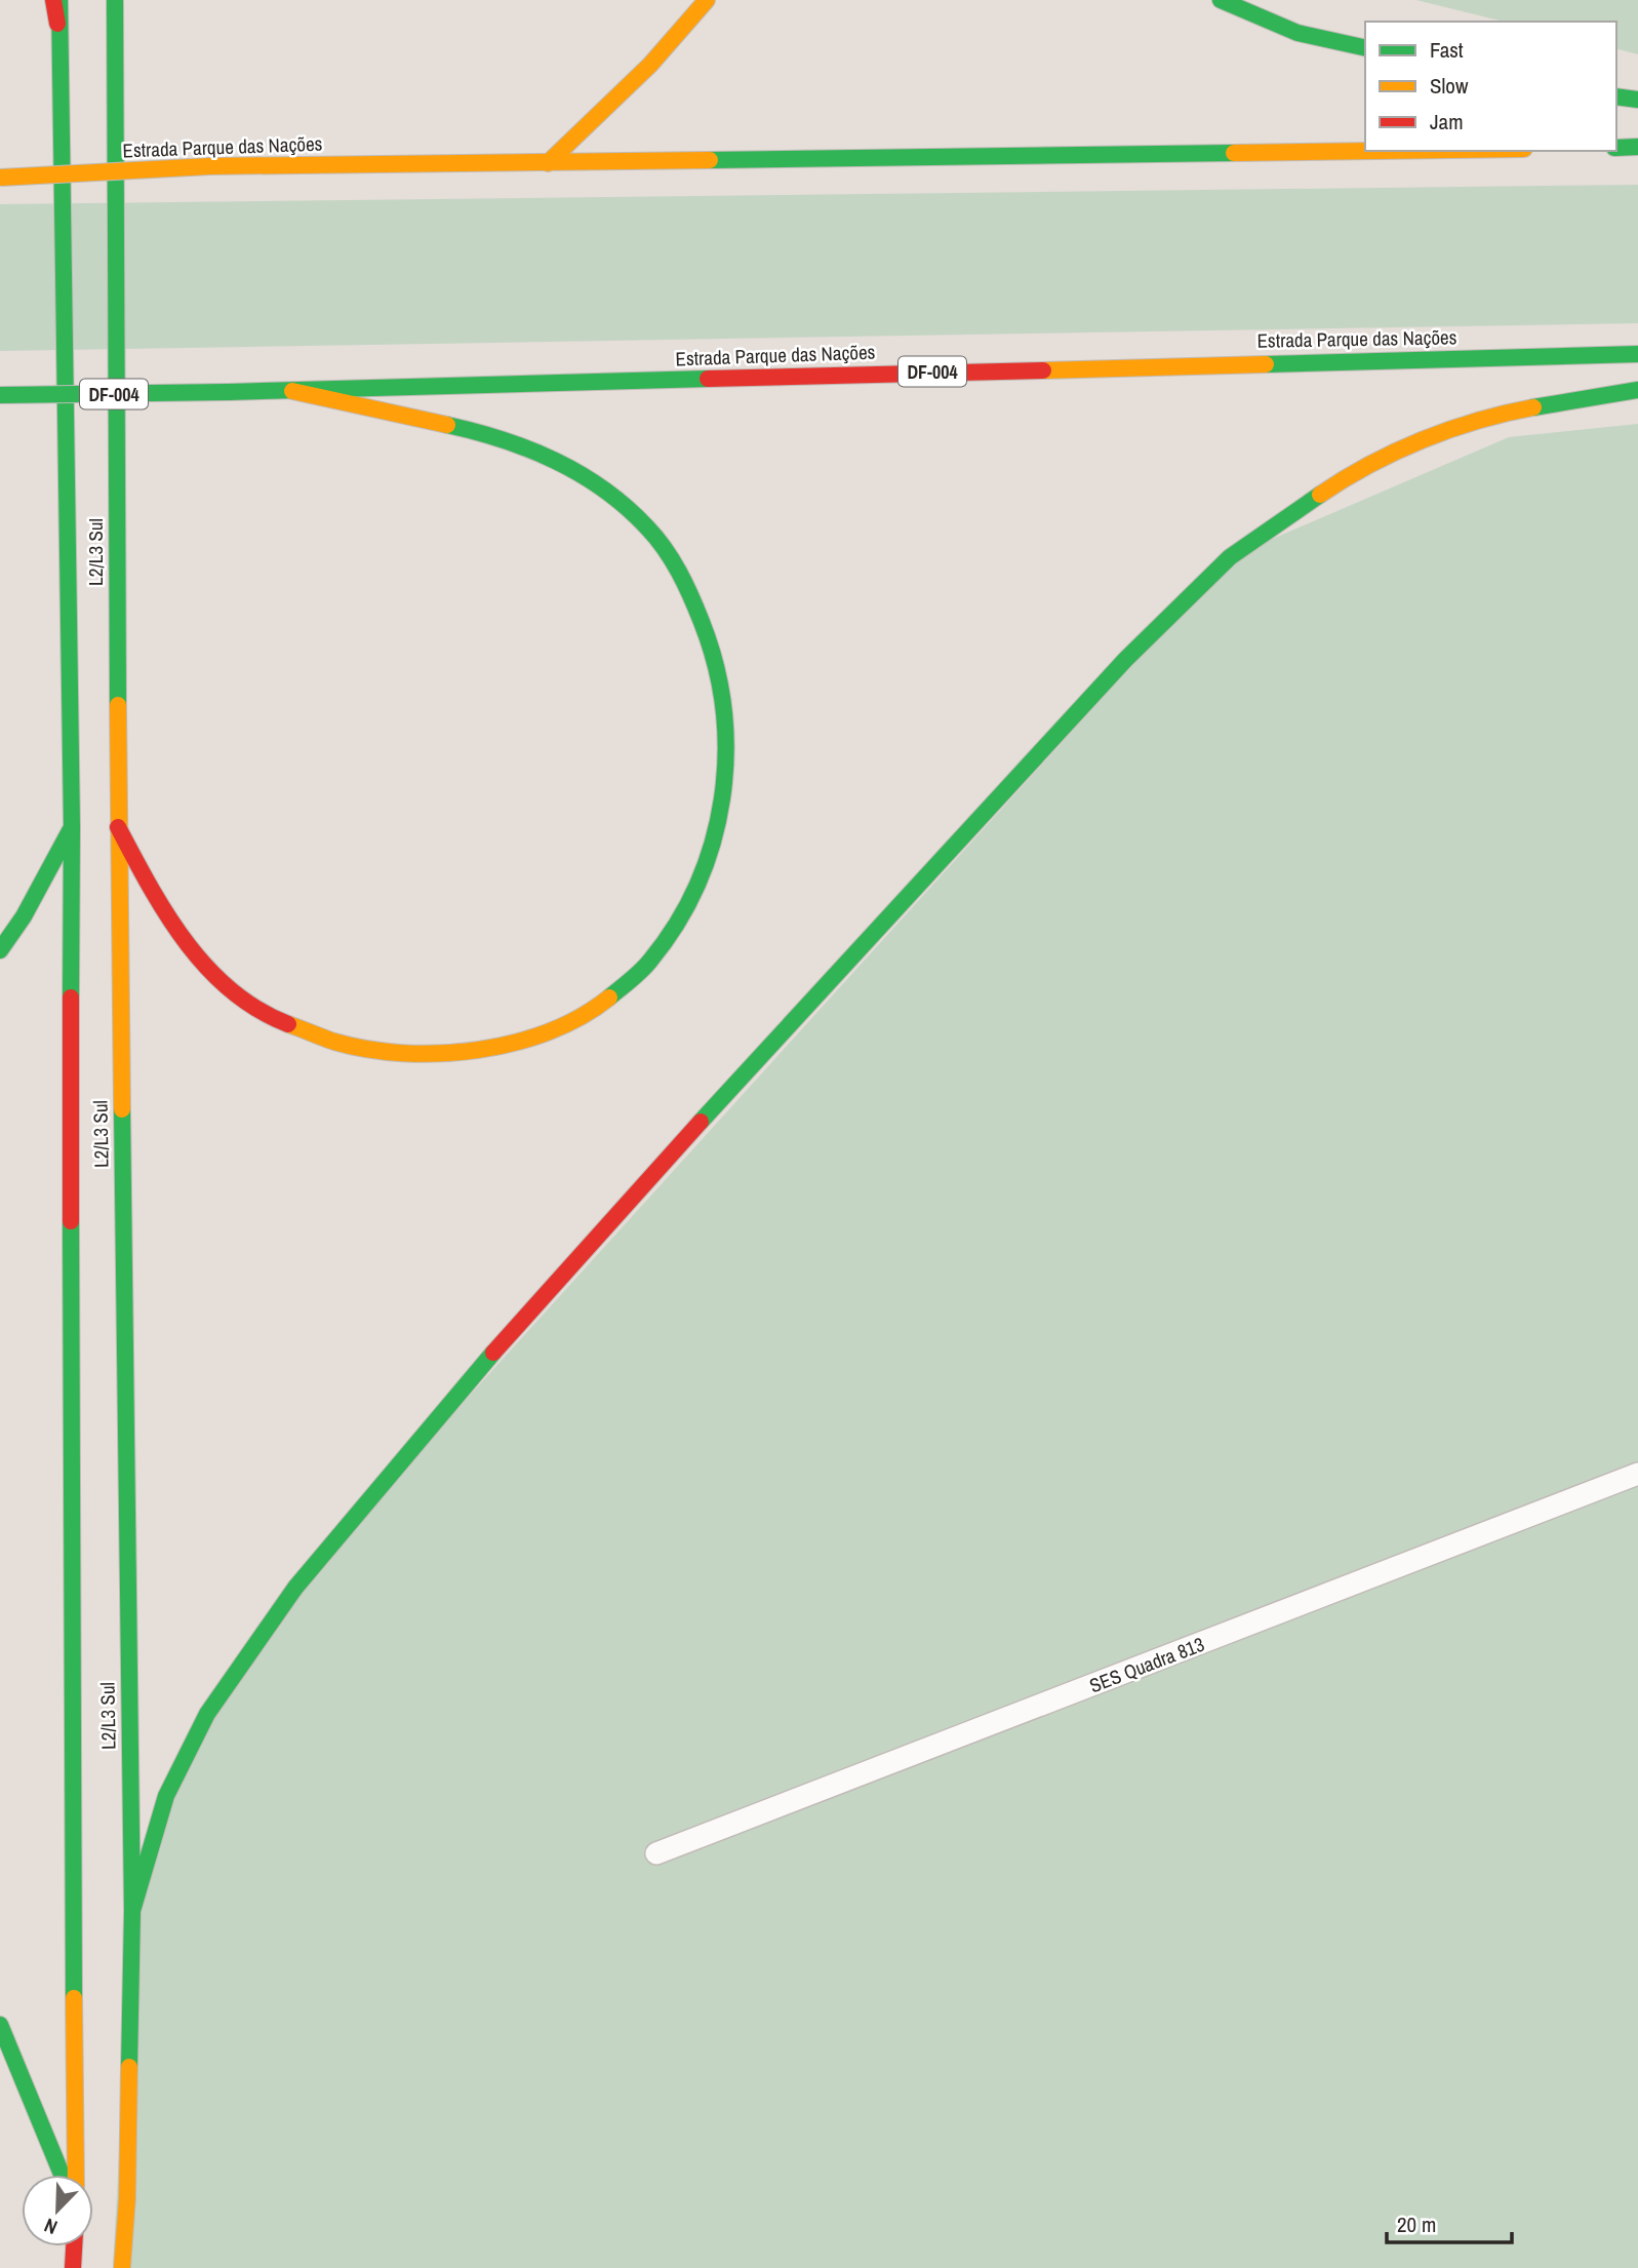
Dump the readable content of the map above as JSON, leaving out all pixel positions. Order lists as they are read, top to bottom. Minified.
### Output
{"streets":{"main road":["Estrada Parque das Nações","DF-004","L2/L3 Sul"],"lane":["SES Quadra 813"]},"legend":["Fast","Slow","Jam"],"scale_bar":"20 m","north":"bottom left"}
